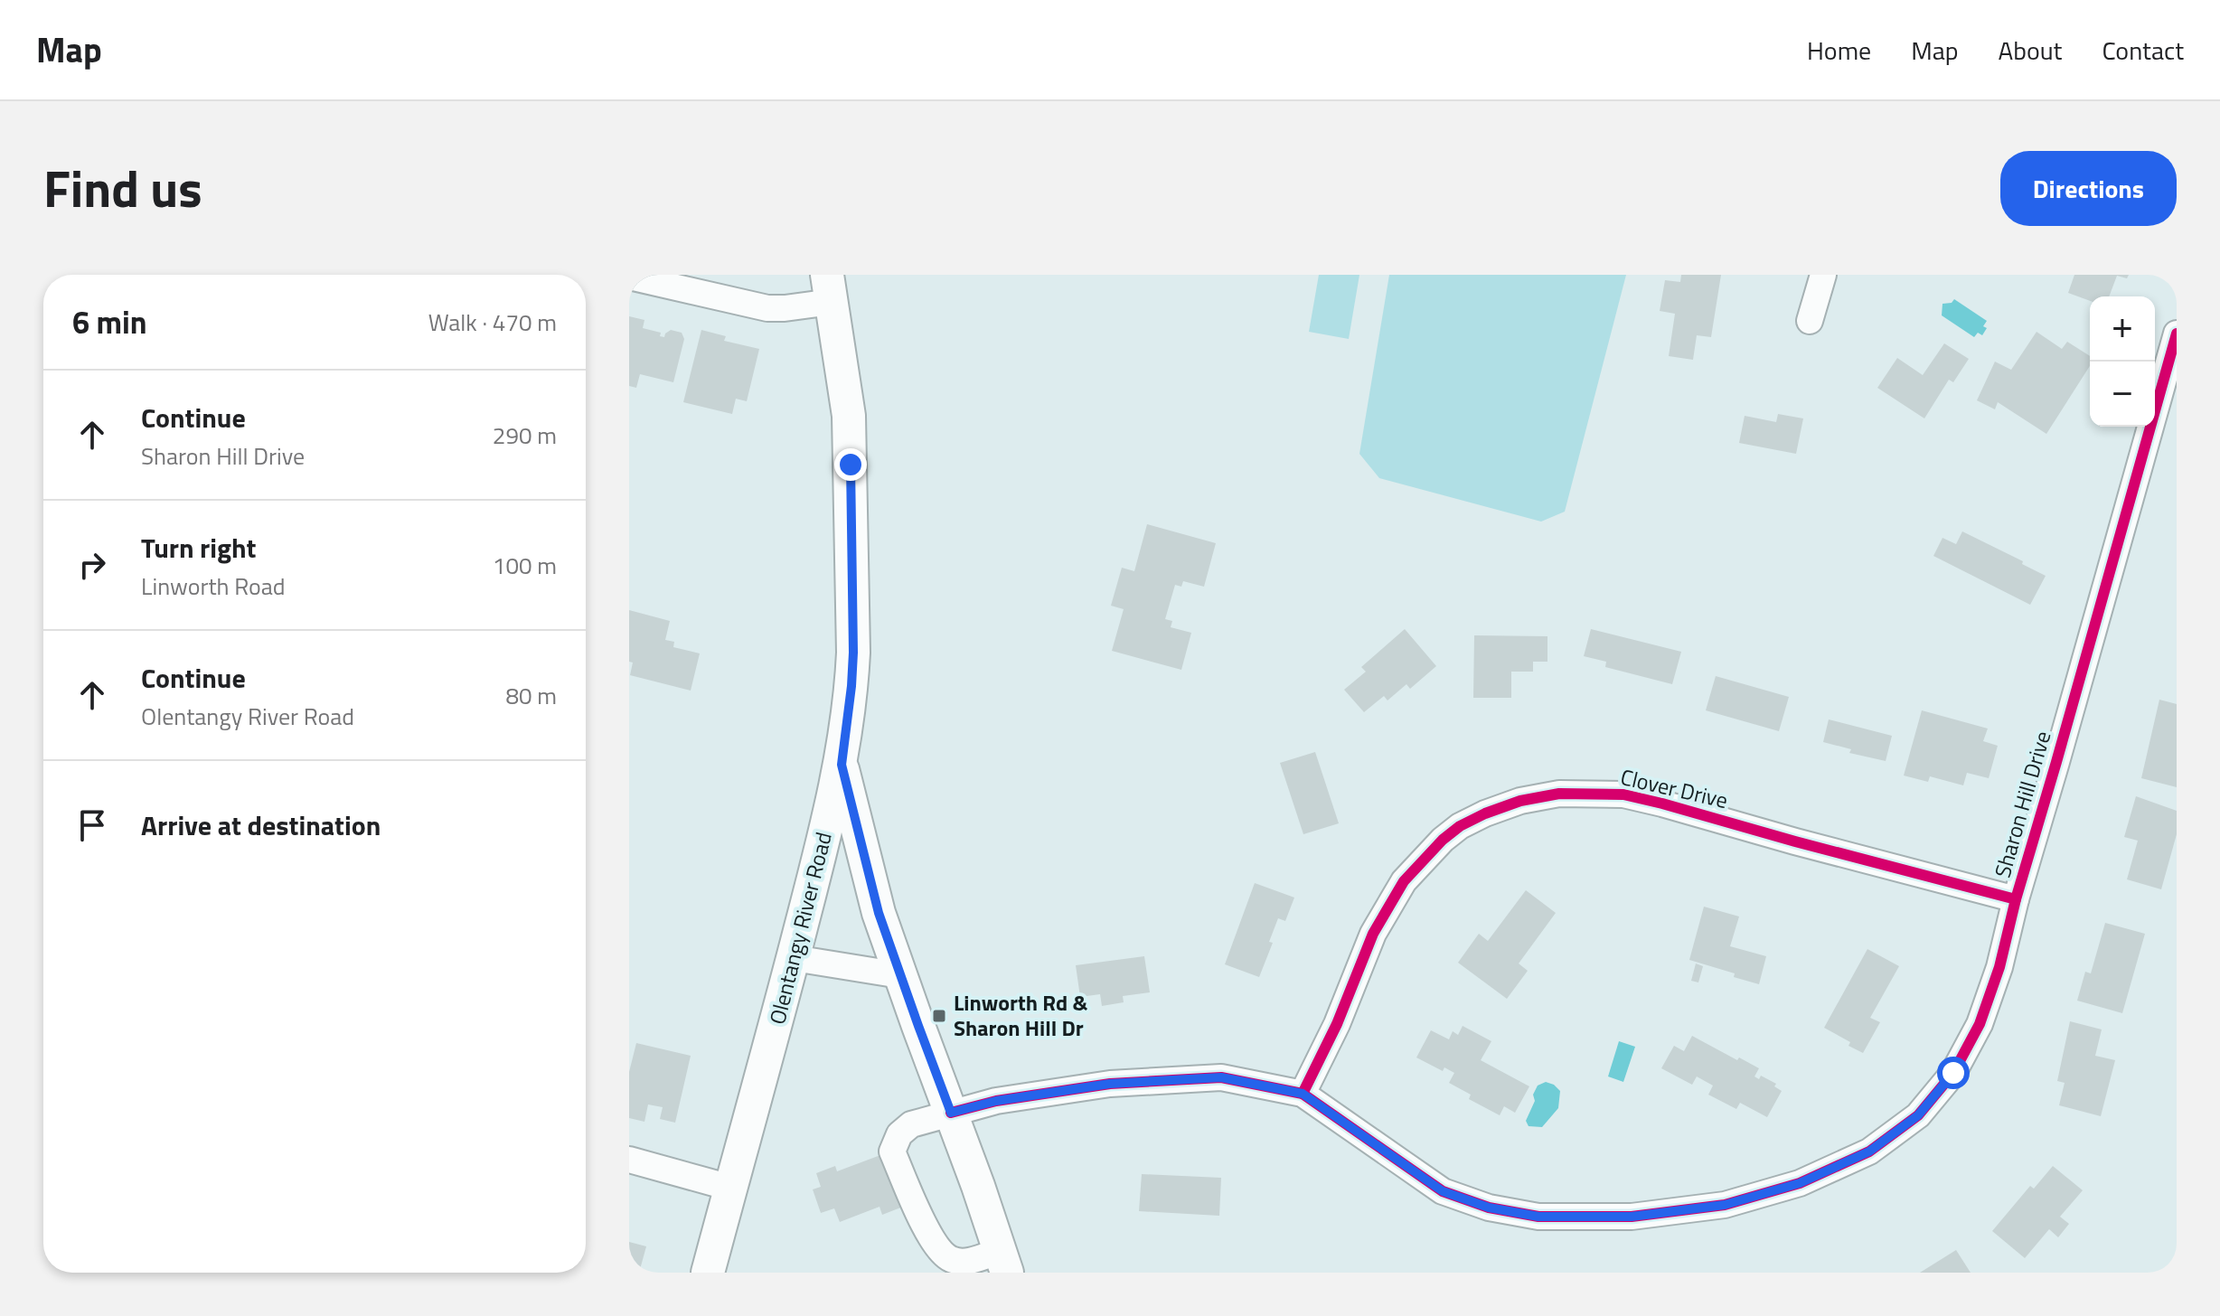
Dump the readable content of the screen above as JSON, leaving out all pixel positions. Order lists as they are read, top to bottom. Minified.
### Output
{"streets":{"main road":["Olentangy River Road"],"street":["Clover Drive","Sharon Hill Drive"]},"crossings":[["Clover Drive","Sharon Hill Drive"]],"places":{"transit":["Linworth Rd & Sharon Hill Dr"]},"page":{"header":"Map","nav":["Home","Map","About","Contact"],"title":"Find us","buttons":"Directions","heading":["6 min","Walk · 470 m"],"map_buttons":["+","−"],"list":[["Continue","Sharon Hill Drive","290 m"],["Turn right","Linworth Road","100 m"],["Continue","Olentangy River Road","80 m"],"Arrive at destination"]}}
